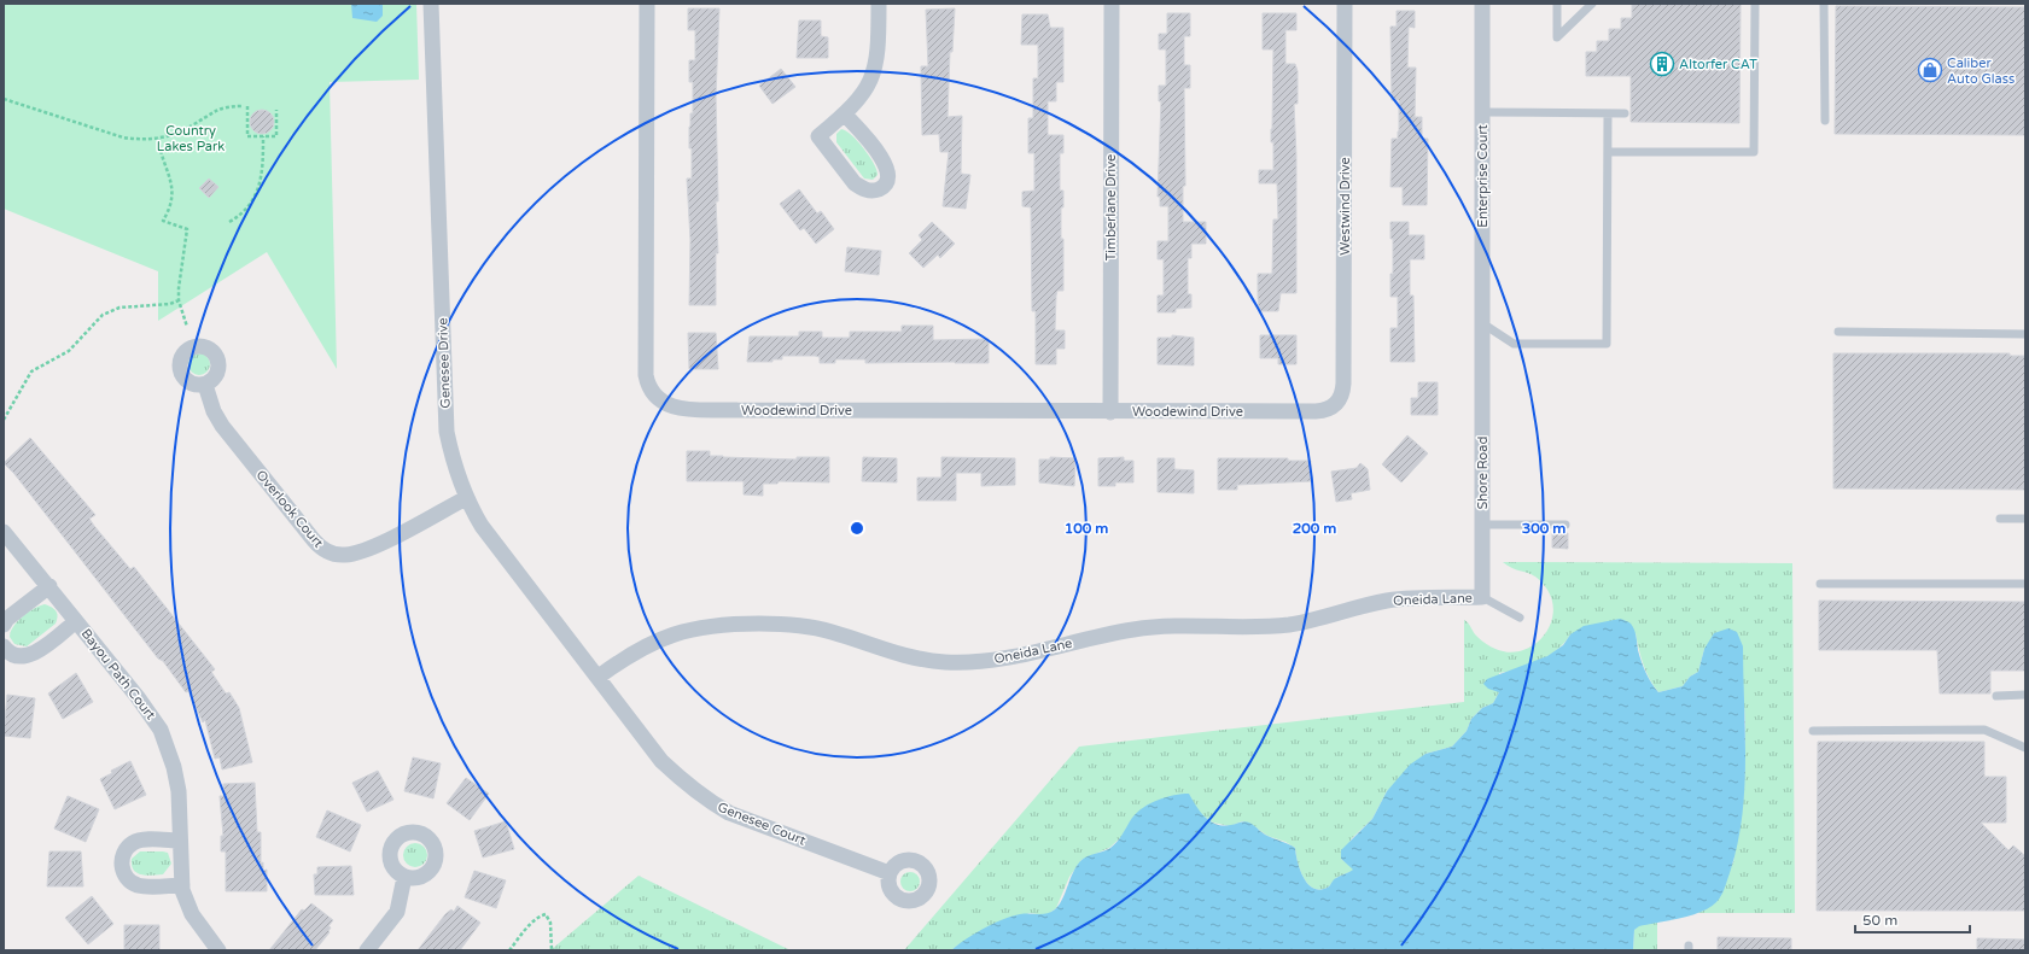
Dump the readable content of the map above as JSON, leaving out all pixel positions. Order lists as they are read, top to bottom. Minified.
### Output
{"streets":{"street":["Enterprise Court","Westwind Drive","Timberlane Drive","Genesee Drive","Woodewind Drive","Shore Road","Overlook Court","Oneida Lane","Bayou Path Court","Genesee Court"]},"crossings":[["Enterprise Court","Shore Road"],["Westwind Drive","Woodewind Drive"],["Timberlane Drive","Woodewind Drive"],["Genesee Drive","Overlook Court"],["Genesee Drive","Oneida Lane"],["Genesee Drive","Genesee Court"],["Shore Road","Oneida Lane"],["Oneida Lane","Genesee Court"]],"parks":["Country Lakes Park"],"places":{"building":["Altorfer CAT"],"shop":["Caliber Auto Glass"]},"scale_bar":"50 m","rings":["100 m","200 m","300 m"]}
